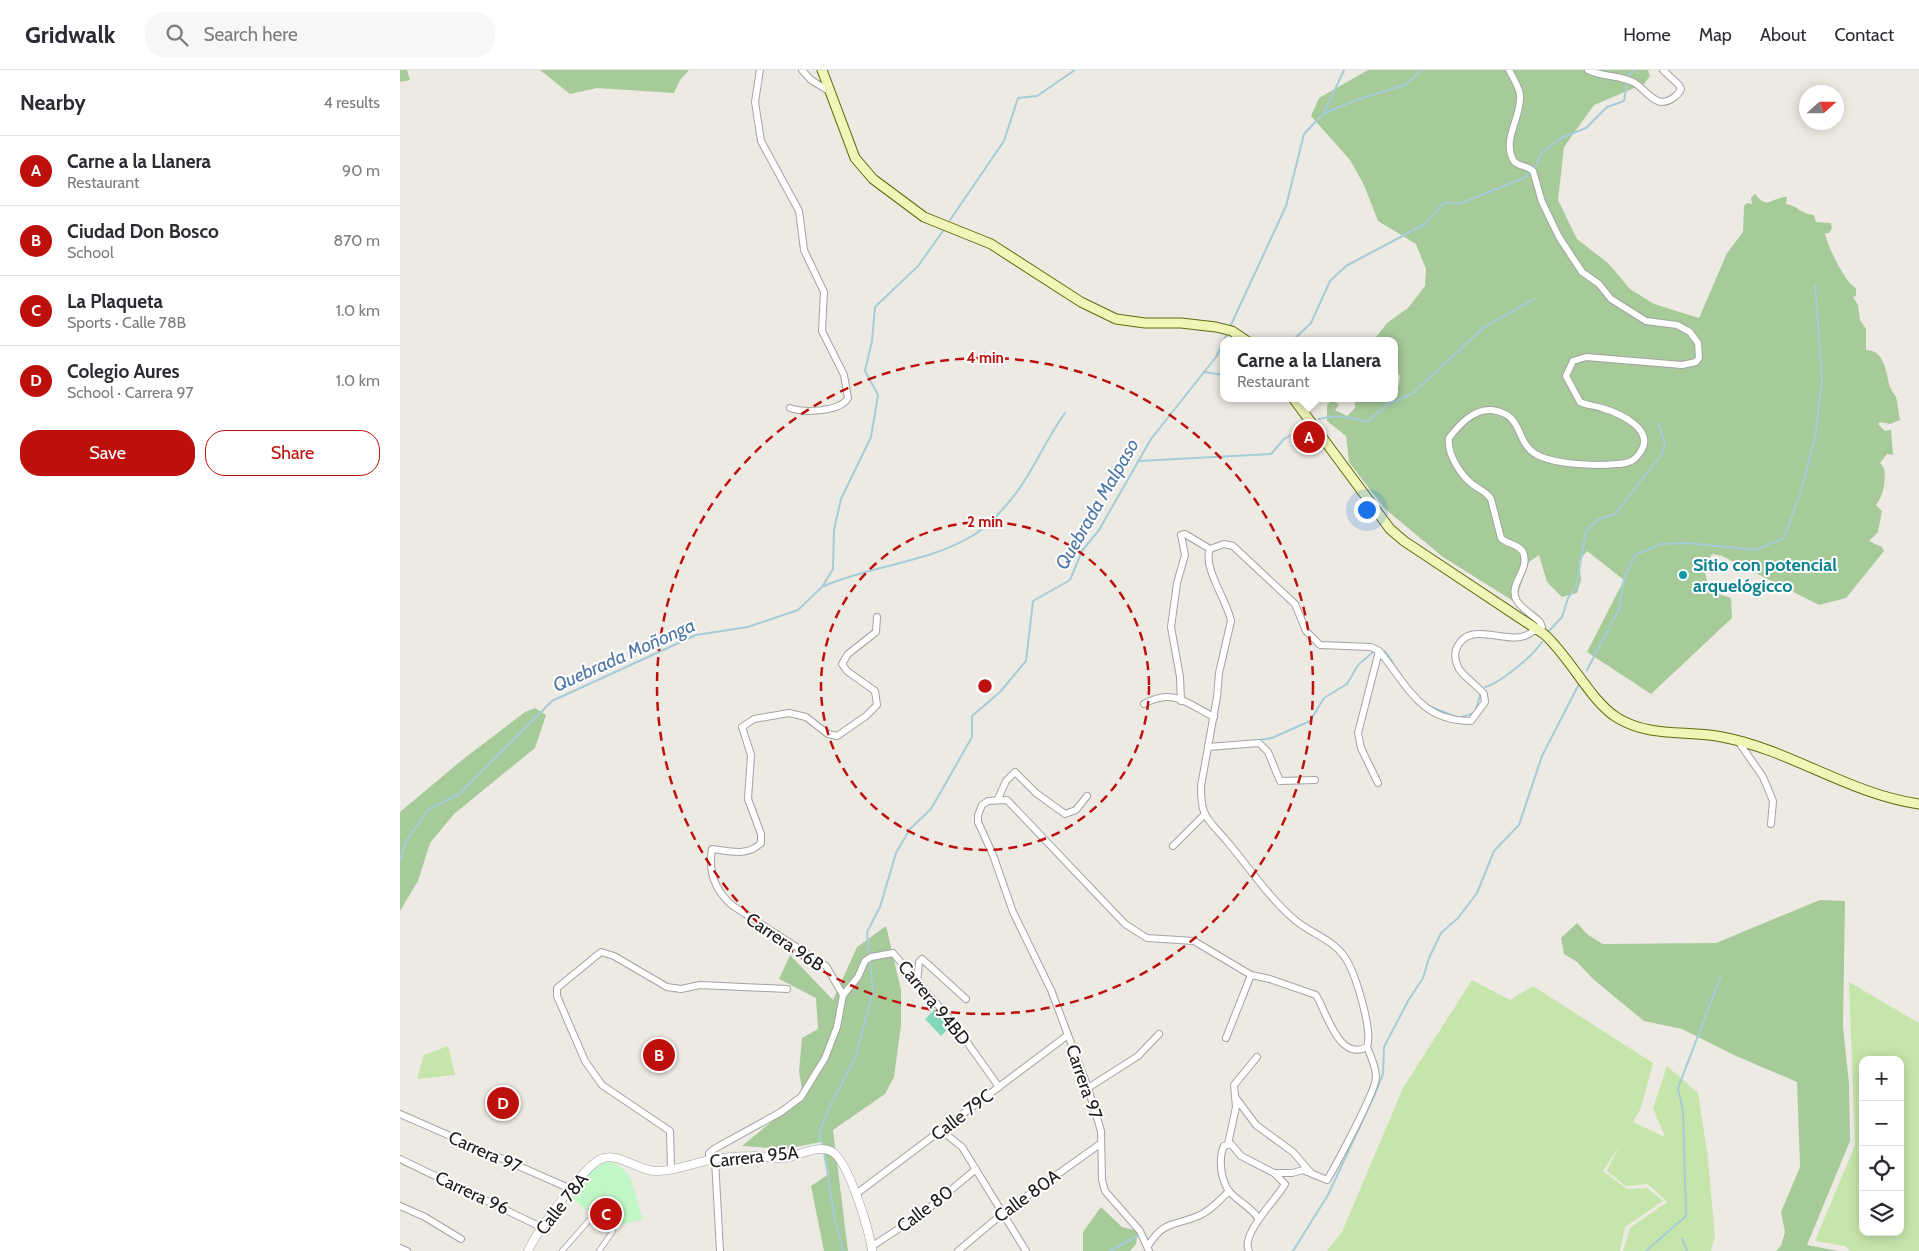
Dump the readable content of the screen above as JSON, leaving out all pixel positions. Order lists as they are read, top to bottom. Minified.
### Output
{"streets":{"street":["Carrera 96B","Carrera 94BD","Carrera 97","Calle 79C","Carrera 95A","Carrera 96","Calle 80A","Calle 78A","Calle 80"]},"crossings":[["Carrera 96B","Carrera 94BD"],["Carrera 94BD","Calle 79C"],["Carrera 97","Calle 79C"],["Carrera 97","Calle 80A"],["Carrera 97","Calle 78A"],["Calle 79C","Carrera 95A"],["Carrera 95A","Calle 78A"],["Carrera 95A","Calle 80"],["Carrera 96","Calle 78A"]],"water":["Quebrada Malpaso","Quebrada Moñonga"],"places":["Sitio con potencial arquelógicco"],"north":"right","page":{"header":"Gridwalk","search":"Search here","nav":["Home","Map","About","Contact"],"heading":["Nearby","4 results"],"list":[{"mark":"A","name":"Carne a la Llanera","note":"Restaurant","value":"90 m"},{"mark":"B","name":"Ciudad Don Bosco","note":"School","value":"870 m"},{"mark":"C","name":"La Plaqueta","note":"Sports · Calle 78B","value":"1.0 km"},{"mark":"D","name":"Colegio Aures","note":"School · Carrera 97","value":"1.0 km"}],"popup":["Carne a la Llanera","Restaurant"],"buttons":["Save","Share"],"pins":["A","B","D","C"],"map_buttons":["+","−"]},"rings":["4 min","2 min"]}
